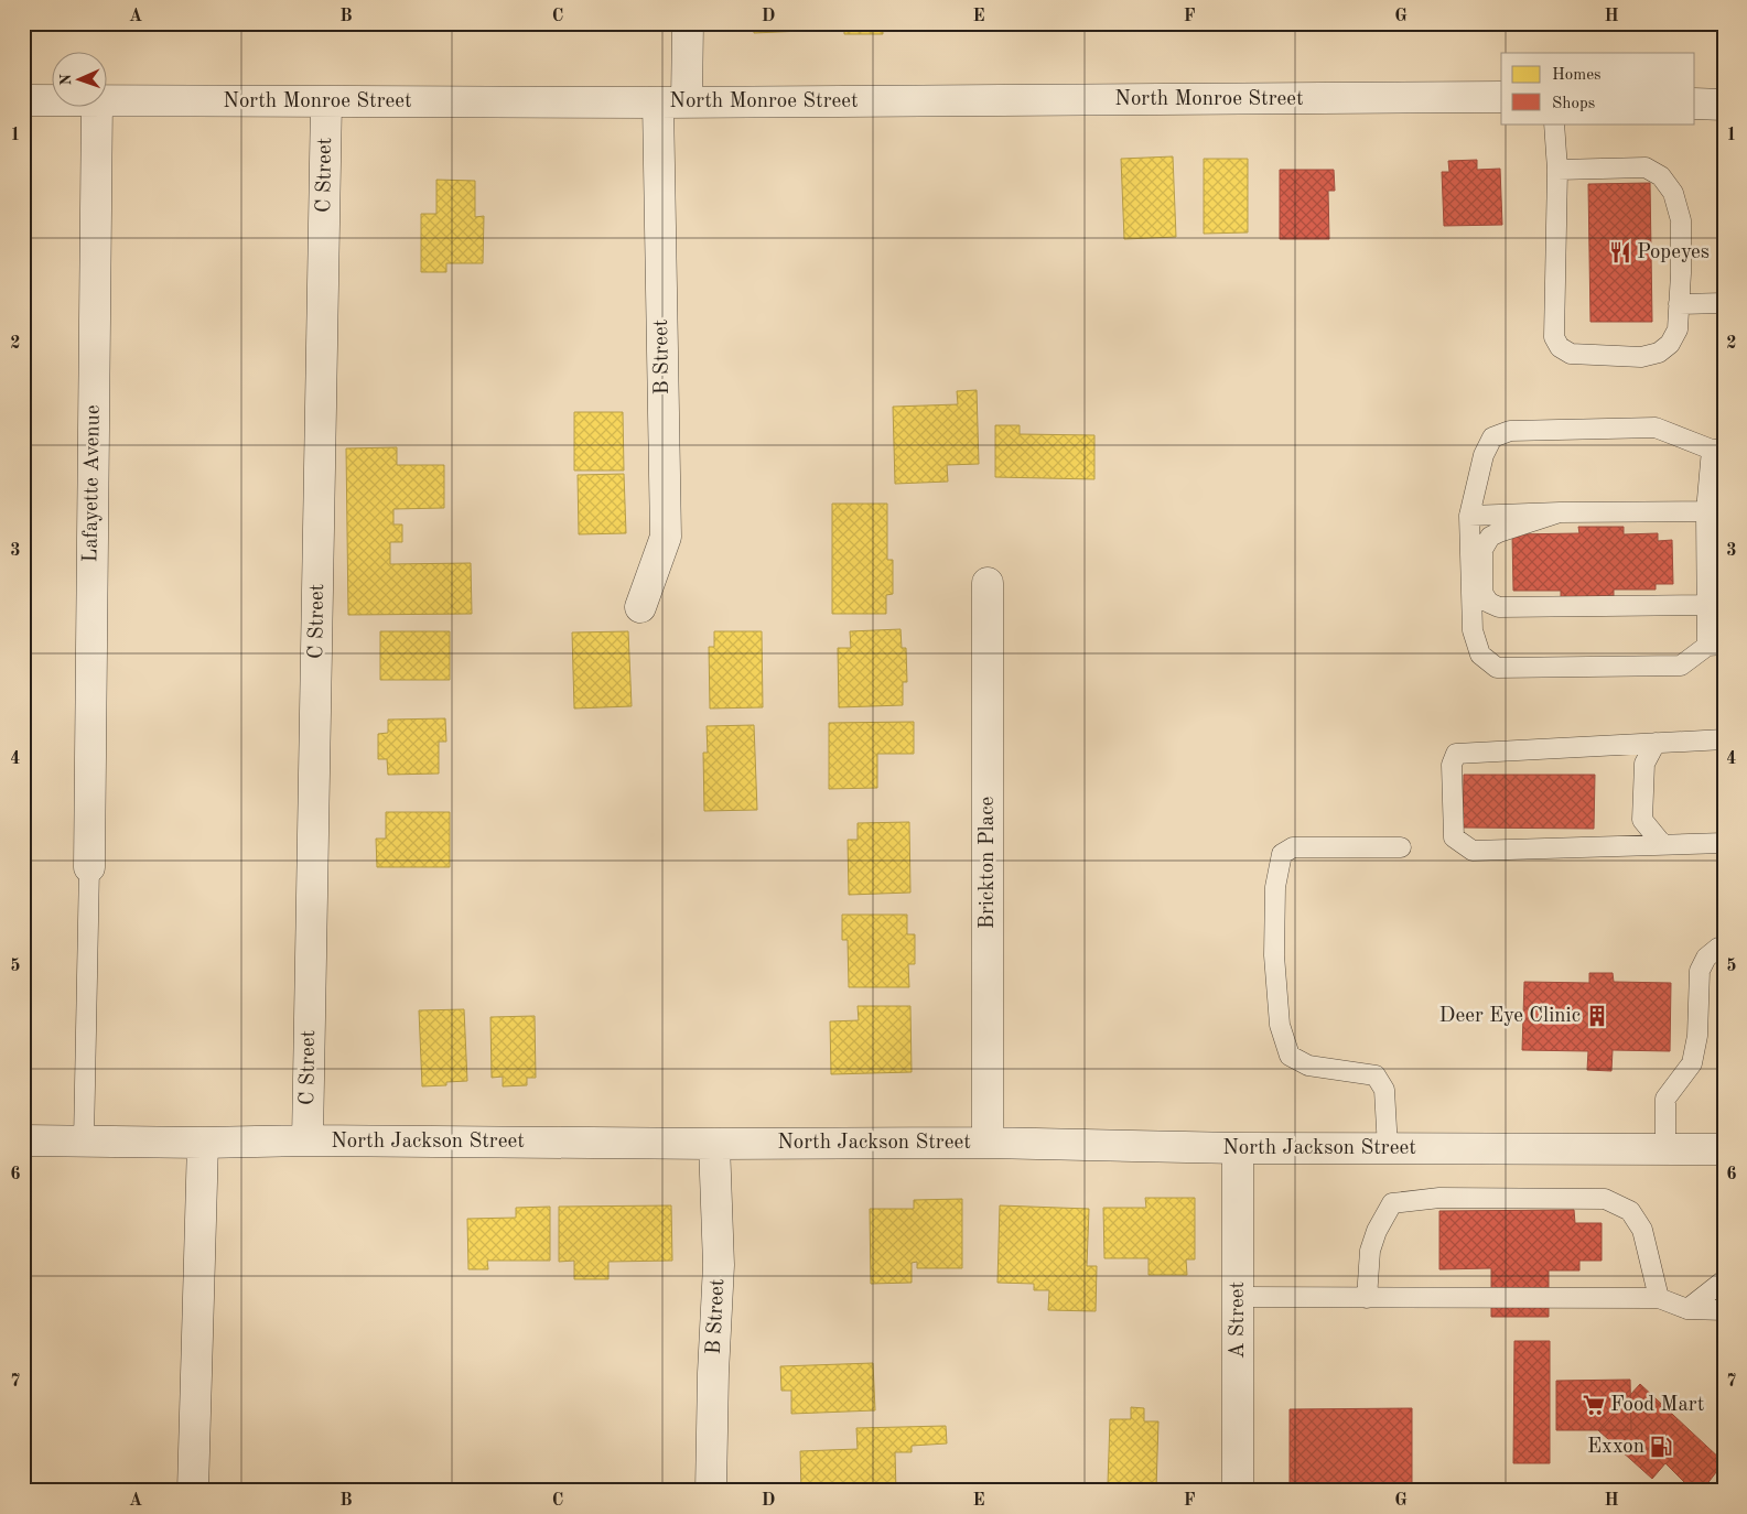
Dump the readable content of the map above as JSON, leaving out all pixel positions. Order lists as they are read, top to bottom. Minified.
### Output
{"streets":{"street":["North Monroe Street","C Street","B Street","Lafayette Avenue","Brickton Place","North Jackson Street","A Street"]},"crossings":[["North Monroe Street","C Street"],["North Monroe Street","B Street"],["C Street","North Jackson Street"],["B Street","North Jackson Street"],["Brickton Place","North Jackson Street"],["North Jackson Street","A Street"]],"places":{"restaurant":["Popeyes"],"building":["Deer Eye Clinic"],"supermarket":["Food Mart"],"fuel station":["Exxon"]},"legend":["Homes","Shops"],"north":"left","grid":{"columns":["A","B","C","D","E","F","G","H"],"rows":["1","2","3","4","5","6","7"]}}
